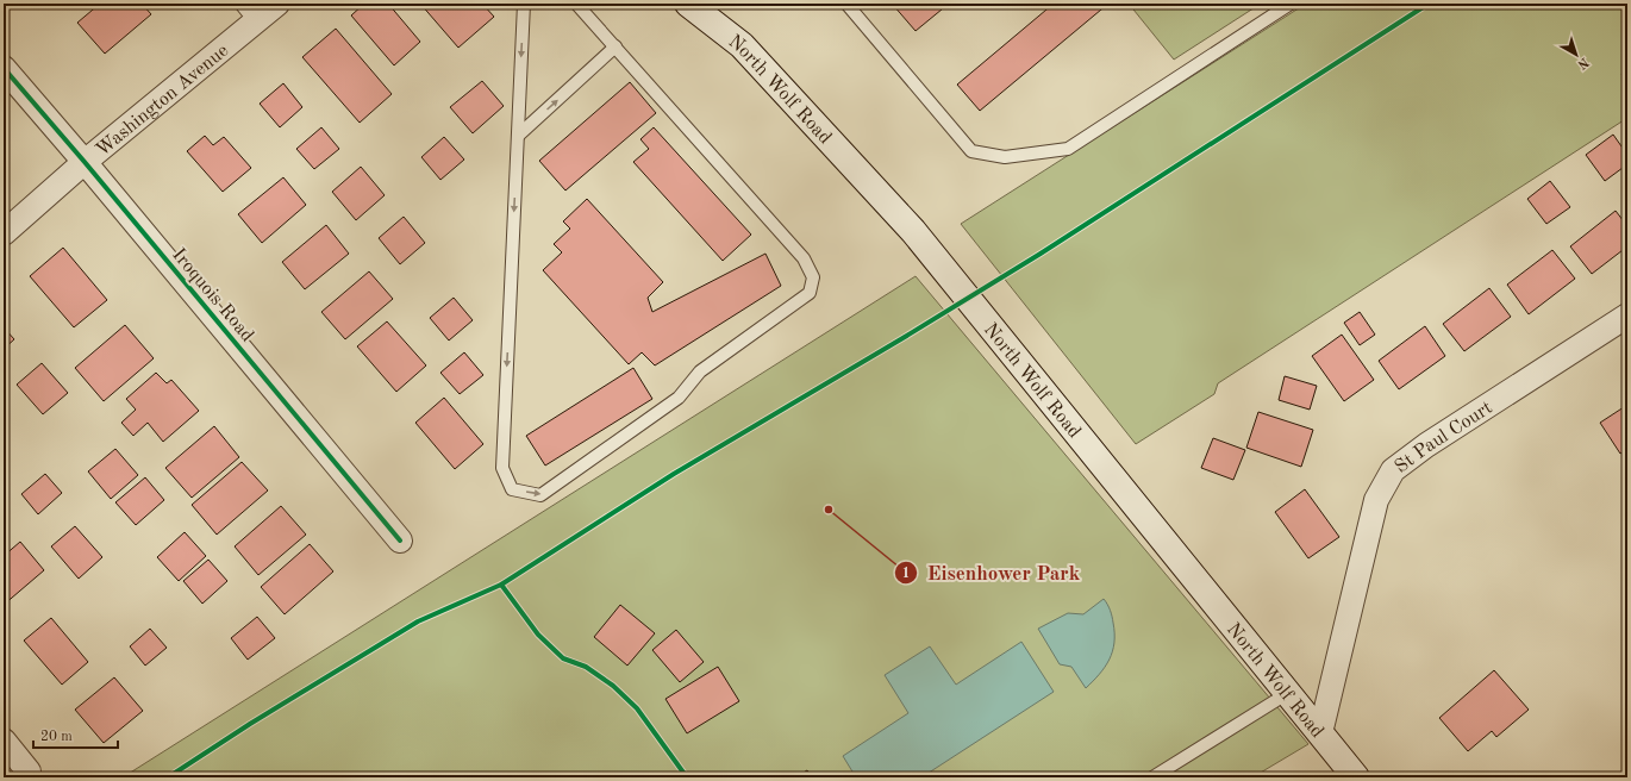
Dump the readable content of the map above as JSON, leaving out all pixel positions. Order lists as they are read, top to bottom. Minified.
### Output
{"streets":{"main road":["North Wolf Road"],"street":["Washington Avenue","Iroquois Road","St Paul Court"]},"crossings":[["North Wolf Road","St Paul Court"],["Washington Avenue","Iroquois Road"]],"places":["Eisenhower Park"],"scale_bar":"20 m","north":"bottom right"}
